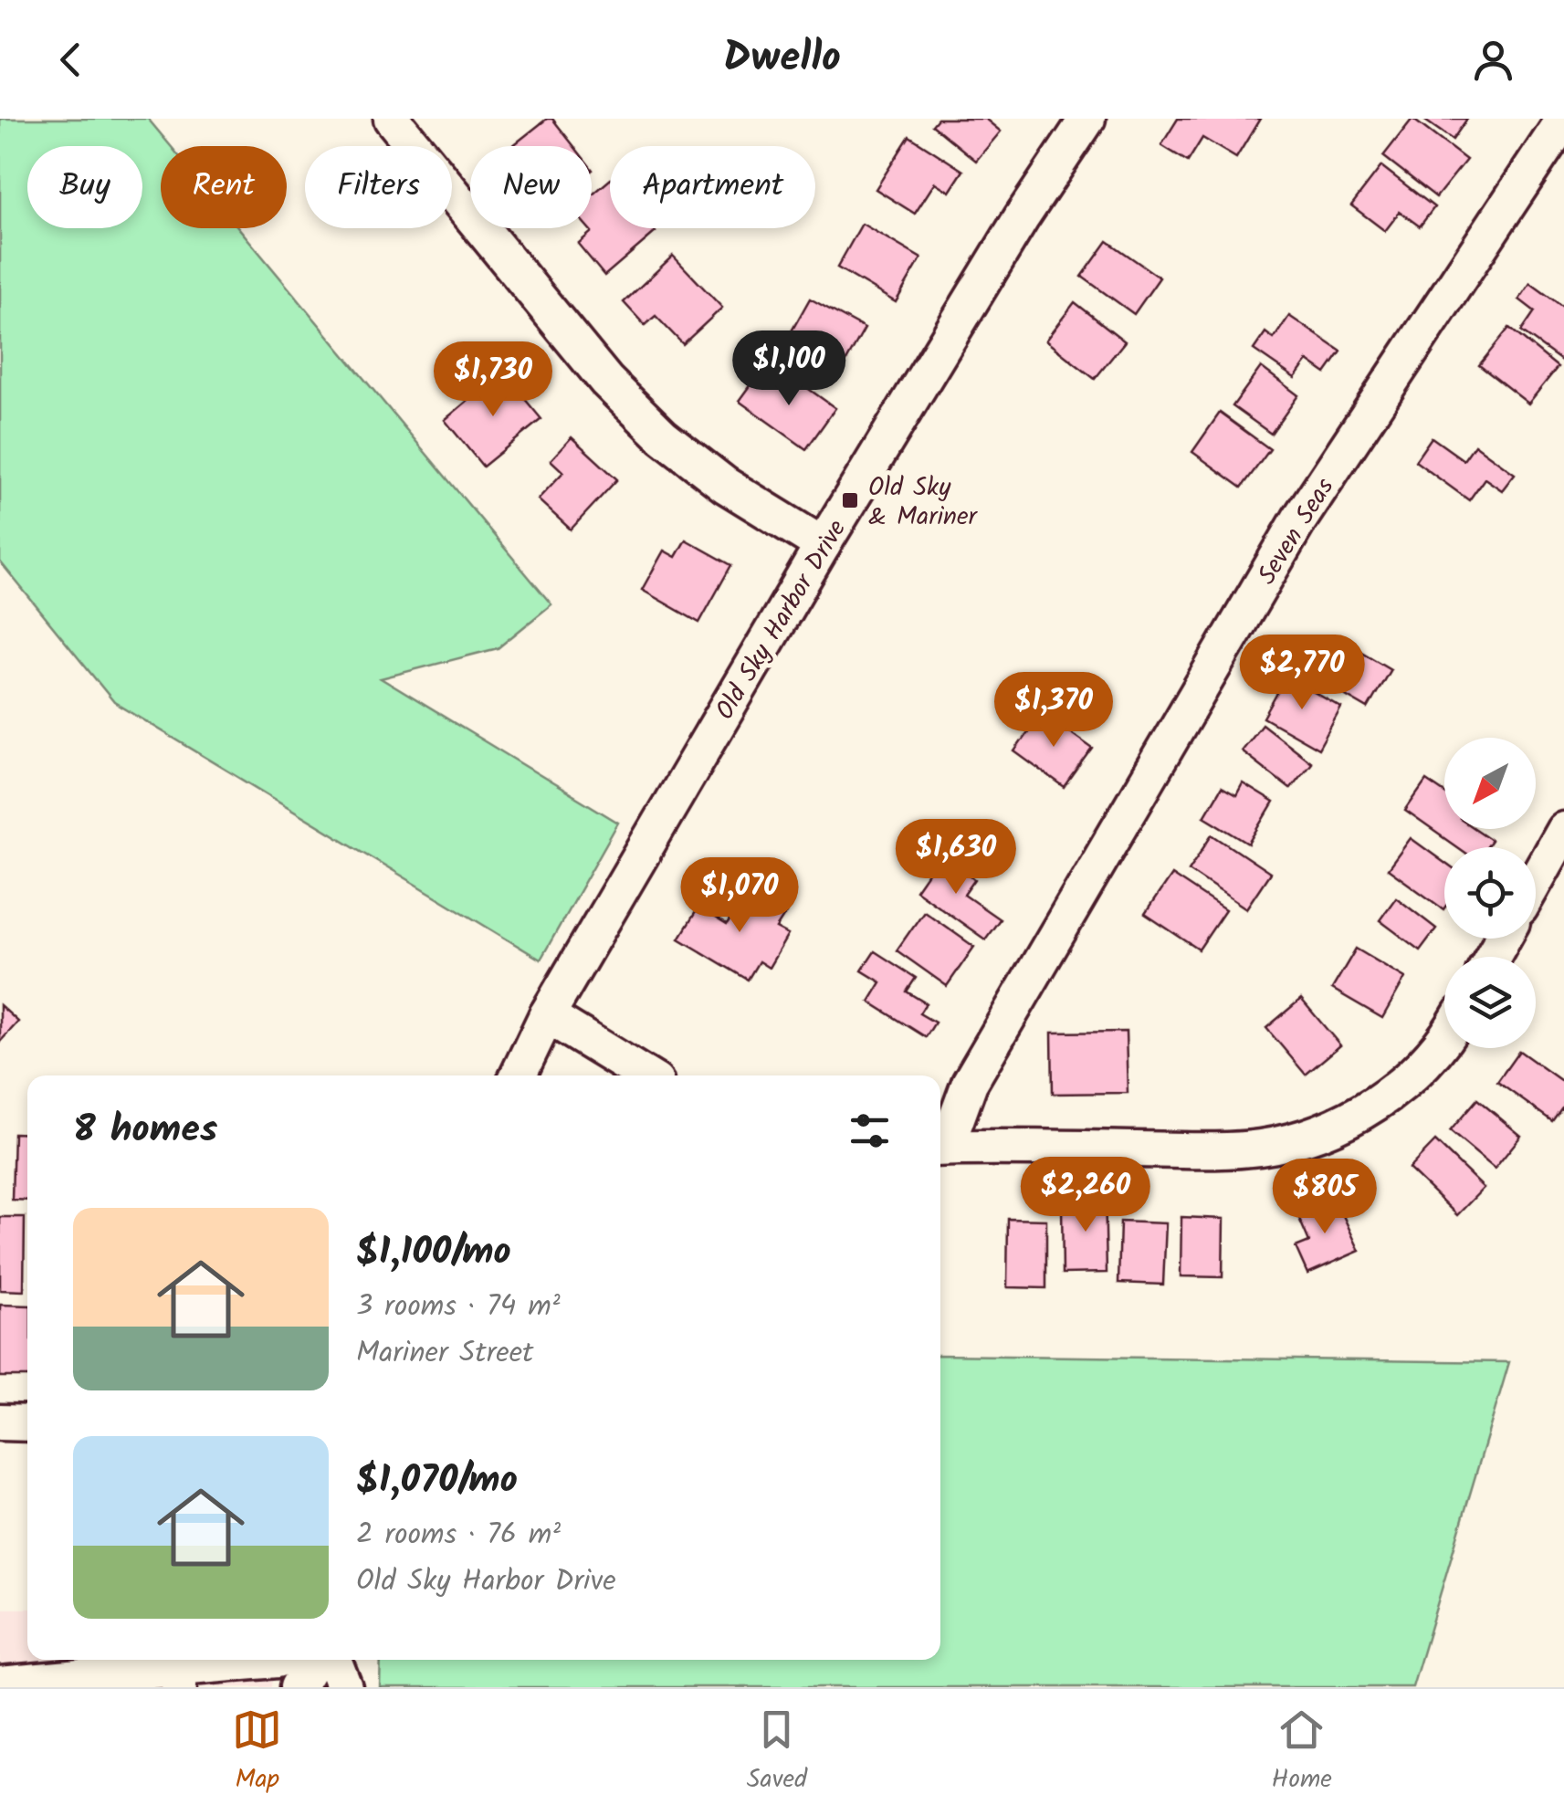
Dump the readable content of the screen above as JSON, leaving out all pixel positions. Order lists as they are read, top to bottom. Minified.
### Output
{"streets":{"street":["Seven Seas","Old Sky Harbor Drive"]},"places":{"transit":["Old Sky & Mariner"]},"north":"bottom left","page":{"header":"Dwello","chip":["Buy","Rent","Filters","New","Apartment"],"price":["$1,100","$1,730","$2,770","$1,370","$1,630","$1,070","$2,260","$805"],"heading":"8 homes","list":[{"name":"$1,100/mo","note":"3 rooms · 74 m² · Mariner Street"},{"name":"$1,070/mo","note":"2 rooms · 76 m² · Old Sky Harbor Drive"}],"tabs":["Map","Saved","Home"]}}
